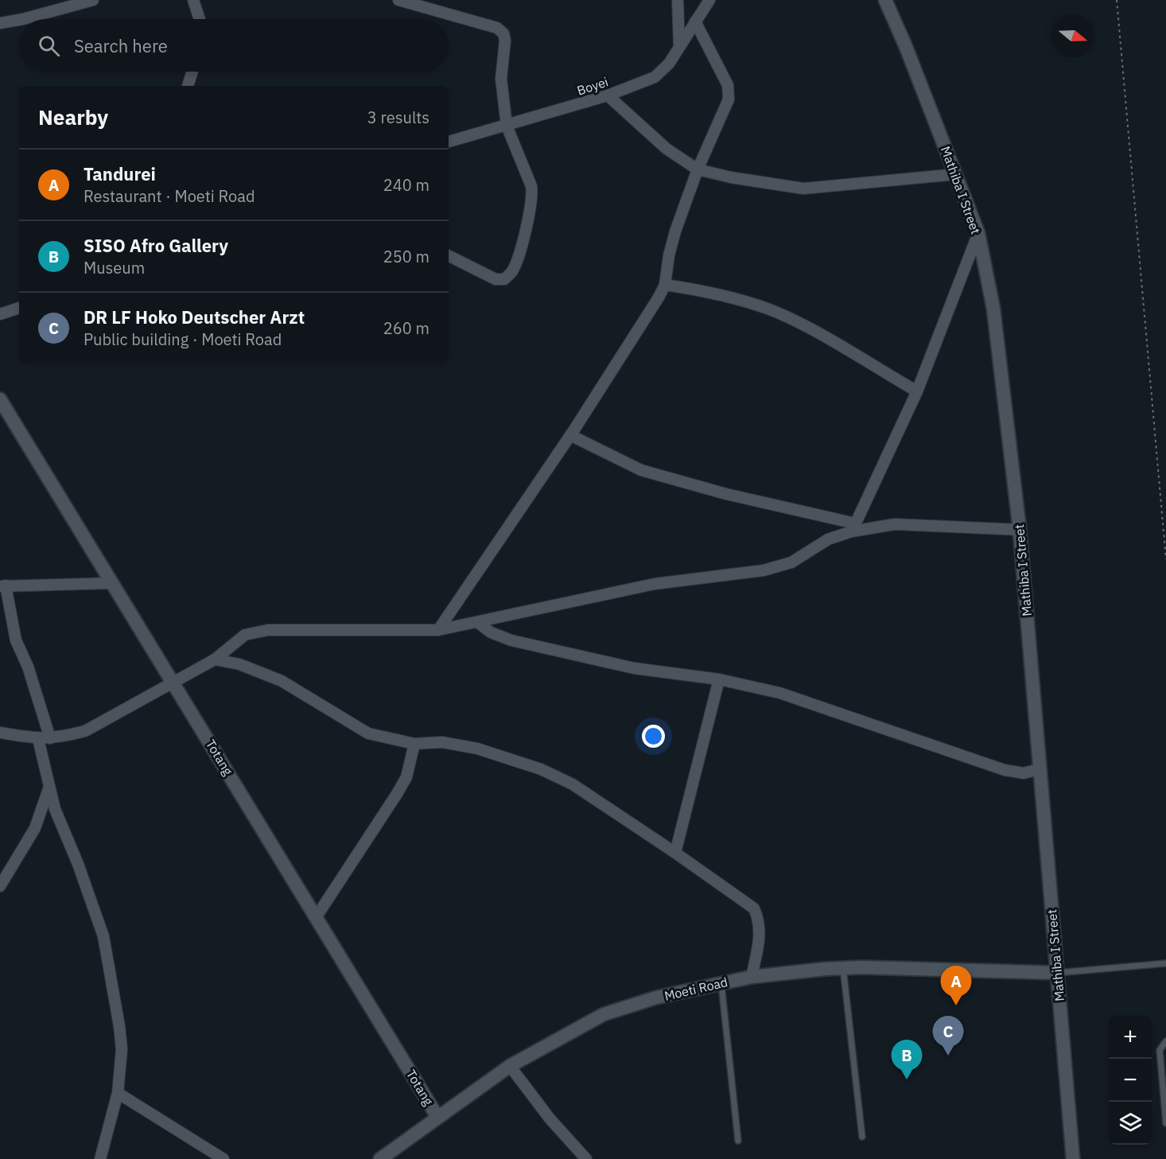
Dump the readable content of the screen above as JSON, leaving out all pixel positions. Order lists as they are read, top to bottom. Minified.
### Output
{"streets":{"street":["Boyei","Mathiba I Street","Totang","Moeti Road"]},"crossings":[["Mathiba I Street","Moeti Road"],["Totang","Moeti Road"]],"north":"right","page":{"search":"Search here","heading":["Nearby","3 results"],"list":[{"mark":"A","name":"Tandurei","note":"Restaurant · Moeti Road","value":"240 m"},{"mark":"B","name":"SISO Afro Gallery","note":"Museum","value":"250 m"},{"mark":"C","name":"DR LF Hoko Deutscher Arzt","note":"Public building · Moeti Road","value":"260 m"}],"pins":["A","C","B"],"map_buttons":["+","−"]}}
